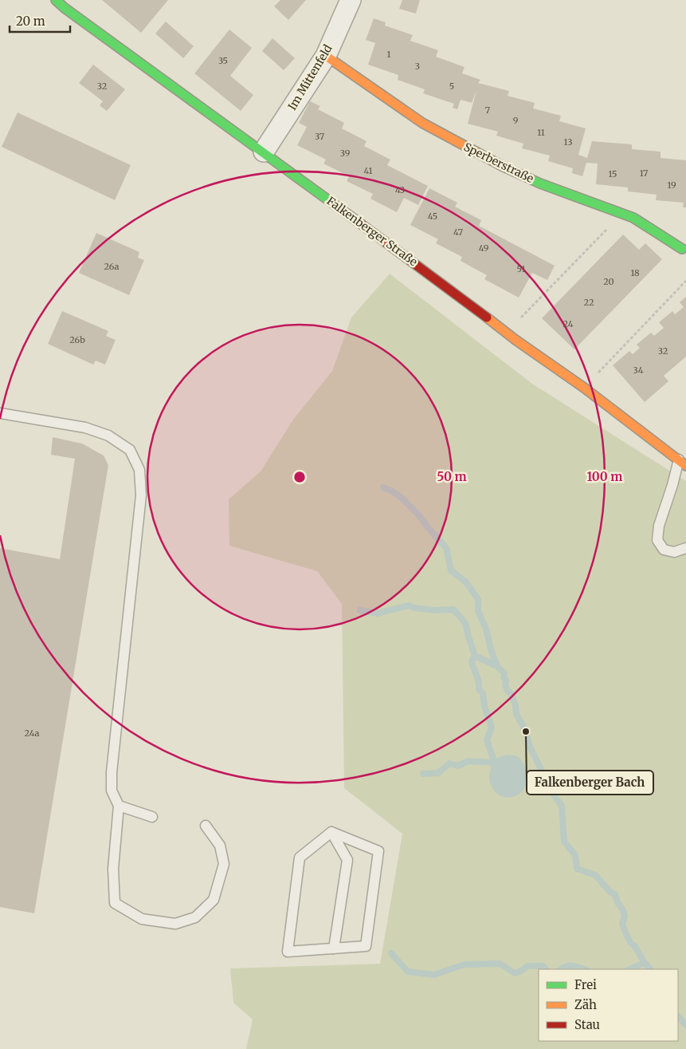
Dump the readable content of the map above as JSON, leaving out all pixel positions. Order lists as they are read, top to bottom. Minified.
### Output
{"streets":{"street":["Im Mittenfeld","Sperberstraße","Falkenberger Straße"]},"crossings":[["Im Mittenfeld","Sperberstraße"],["Im Mittenfeld","Falkenberger Straße"]],"places":["Falkenberger Bach"],"house_numbers":["1","35","3","32","5","7","9","11","37","13","39","41","17","15","19","43","45","47","49","26a","51","18","20","22","24","26b","32","34","24a"],"legend":["Frei","Zäh","Stau"],"scale_bar":"20 m","rings":["50 m","100 m"]}
